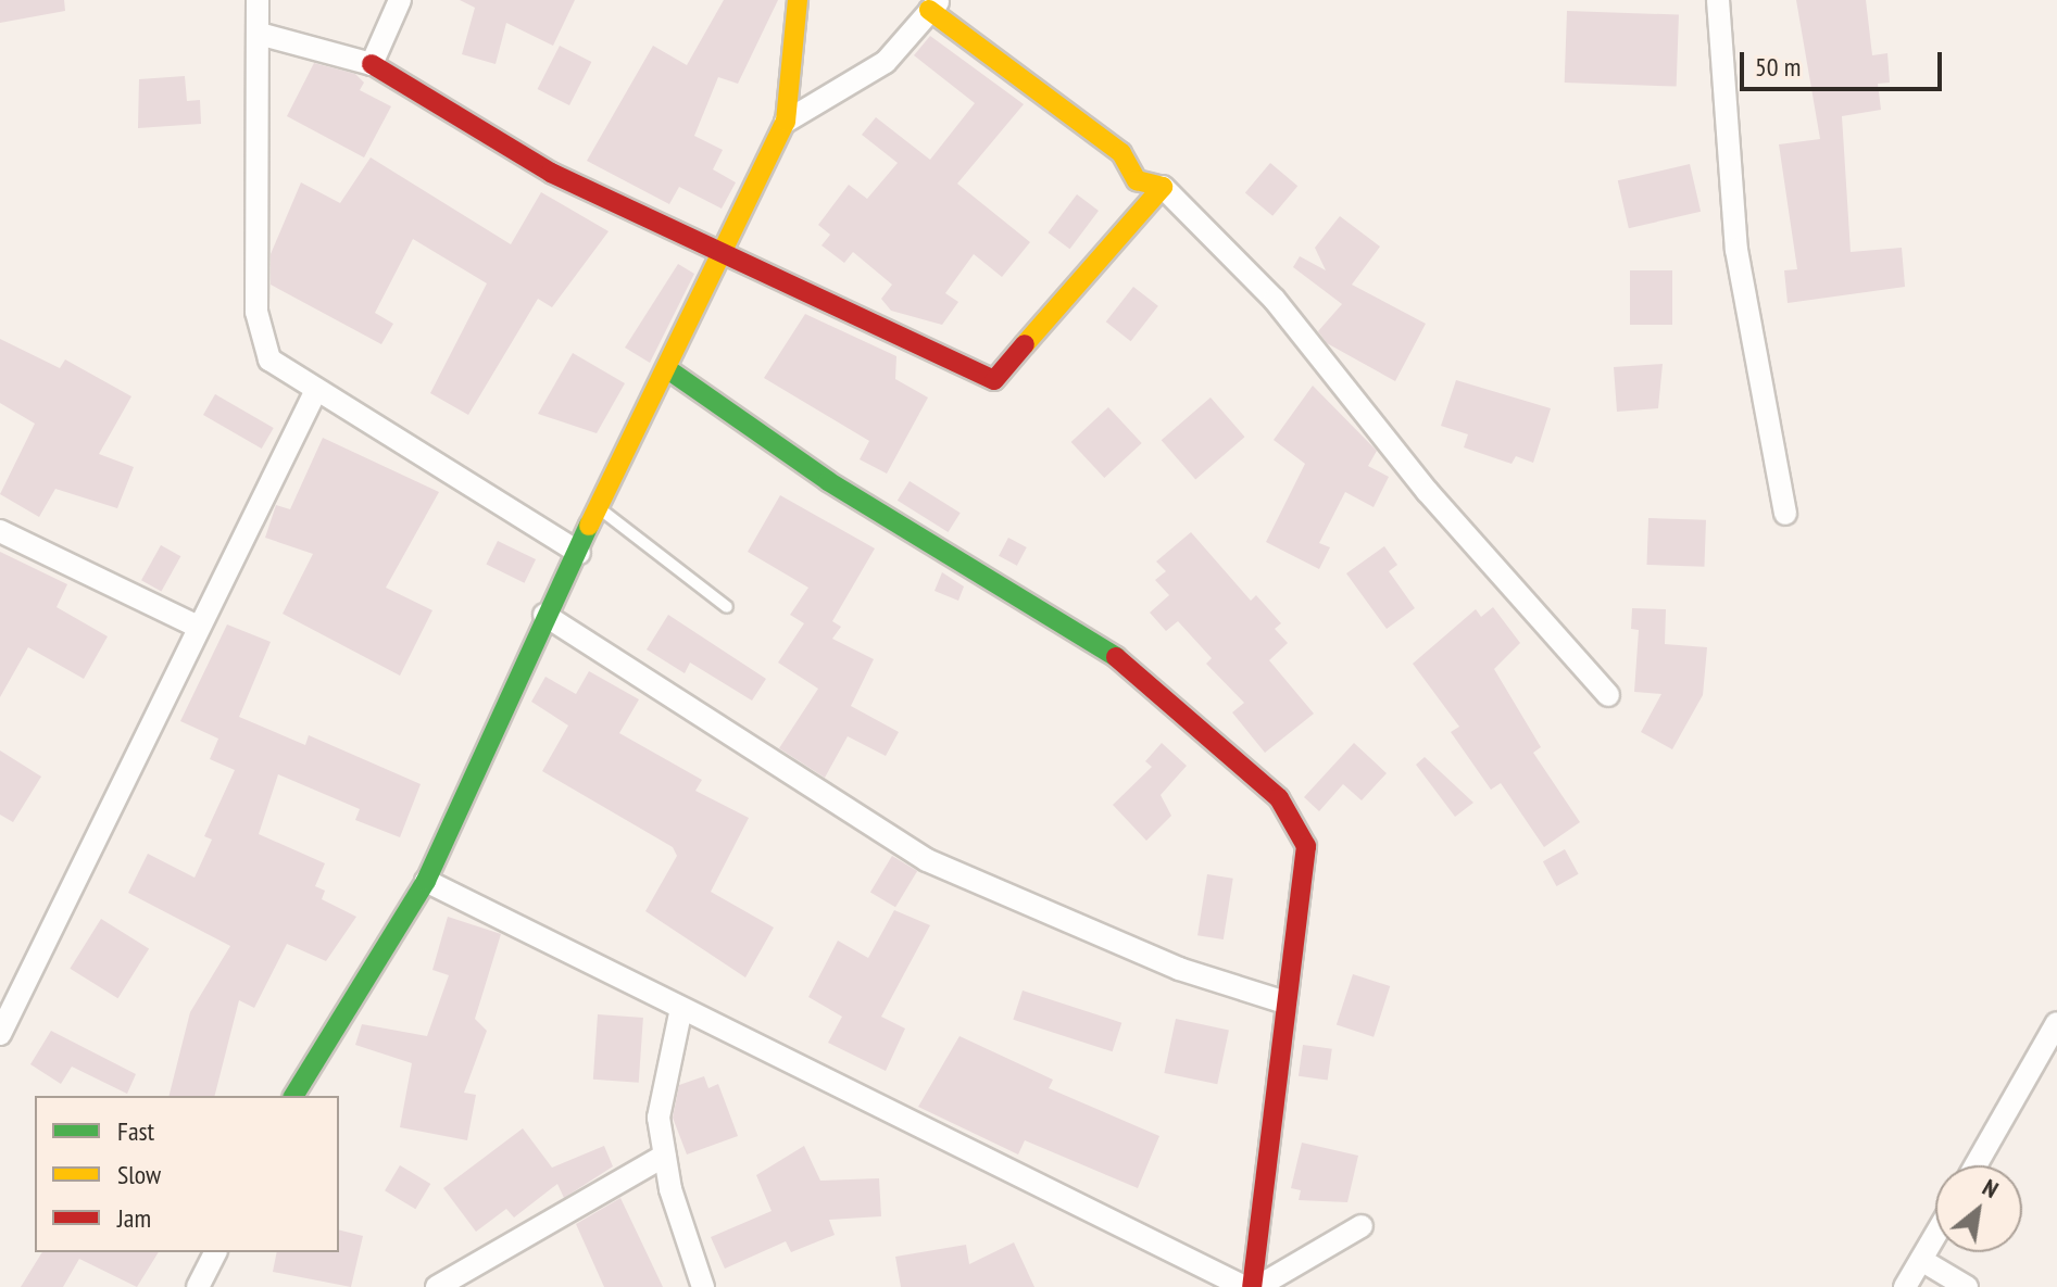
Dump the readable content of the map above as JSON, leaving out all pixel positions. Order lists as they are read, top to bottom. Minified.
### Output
{"legend":["Fast","Slow","Jam"],"scale_bar":"50 m","north":"top right"}
